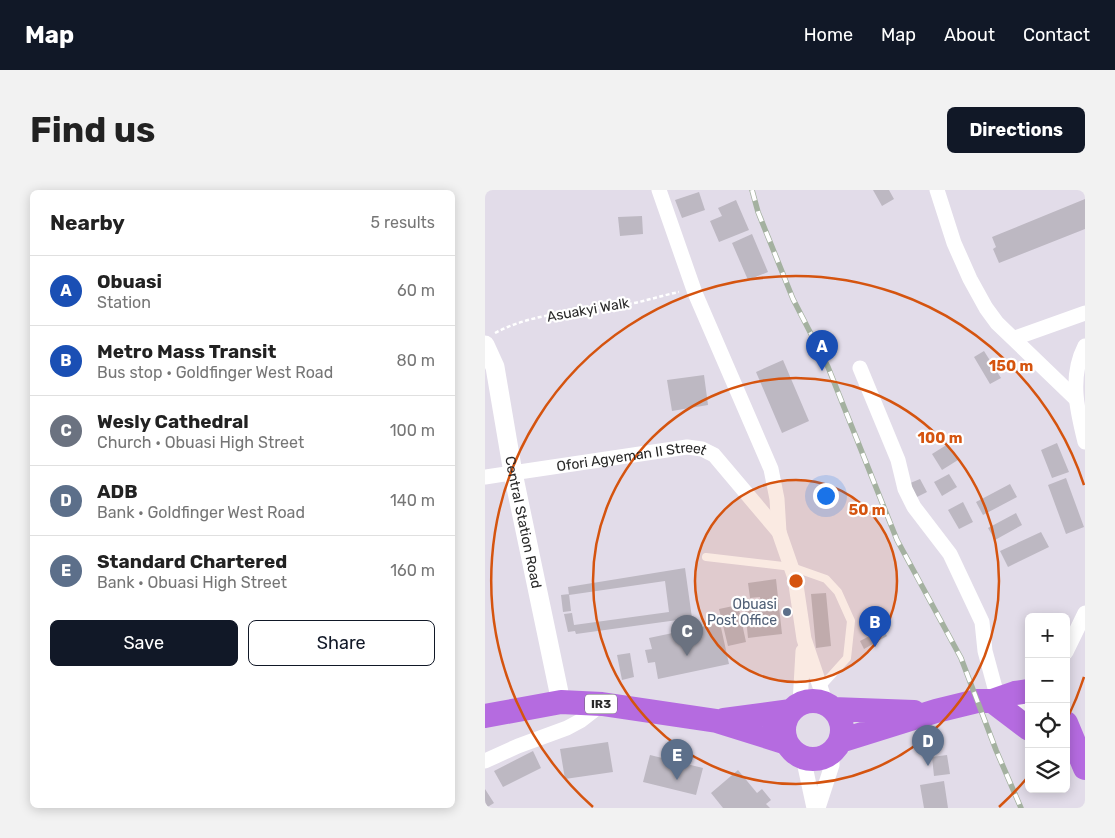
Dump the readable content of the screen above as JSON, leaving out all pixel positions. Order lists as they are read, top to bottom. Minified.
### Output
{"streets":{"main road":["IR3"],"street":["Ofori Agyeman II Street","Central Station Road"],"path":["Asuakyi Walk"]},"crossings":[["Asuakyi Walk","Central Station Road"],["Ofori Agyeman II Street","Central Station Road"],["Ofori Agyeman II Street","IR3"],["Central Station Road","IR3"]],"places":["Obuasi Post Office"],"page":{"header":"Map","nav":["Home","Map","About","Contact"],"buttons":["Directions",["Save","Share"]],"title":"Find us","heading":["Nearby","5 results"],"list":[{"mark":"A","name":"Obuasi","note":"Station","value":"60 m"},{"mark":"B","name":"Metro Mass Transit","note":"Bus stop · Goldfinger West Road","value":"80 m"},{"mark":"C","name":"Wesly Cathedral","note":"Church · Obuasi High Street","value":"100 m"},{"mark":"D","name":"ADB","note":"Bank · Goldfinger West Road","value":"140 m"},{"mark":"E","name":"Standard Chartered","note":"Bank · Obuasi High Street","value":"160 m"}],"pins":["A","B","C","D","E"],"map_buttons":["+","−"]},"rings":["150 m","100 m","50 m"]}
